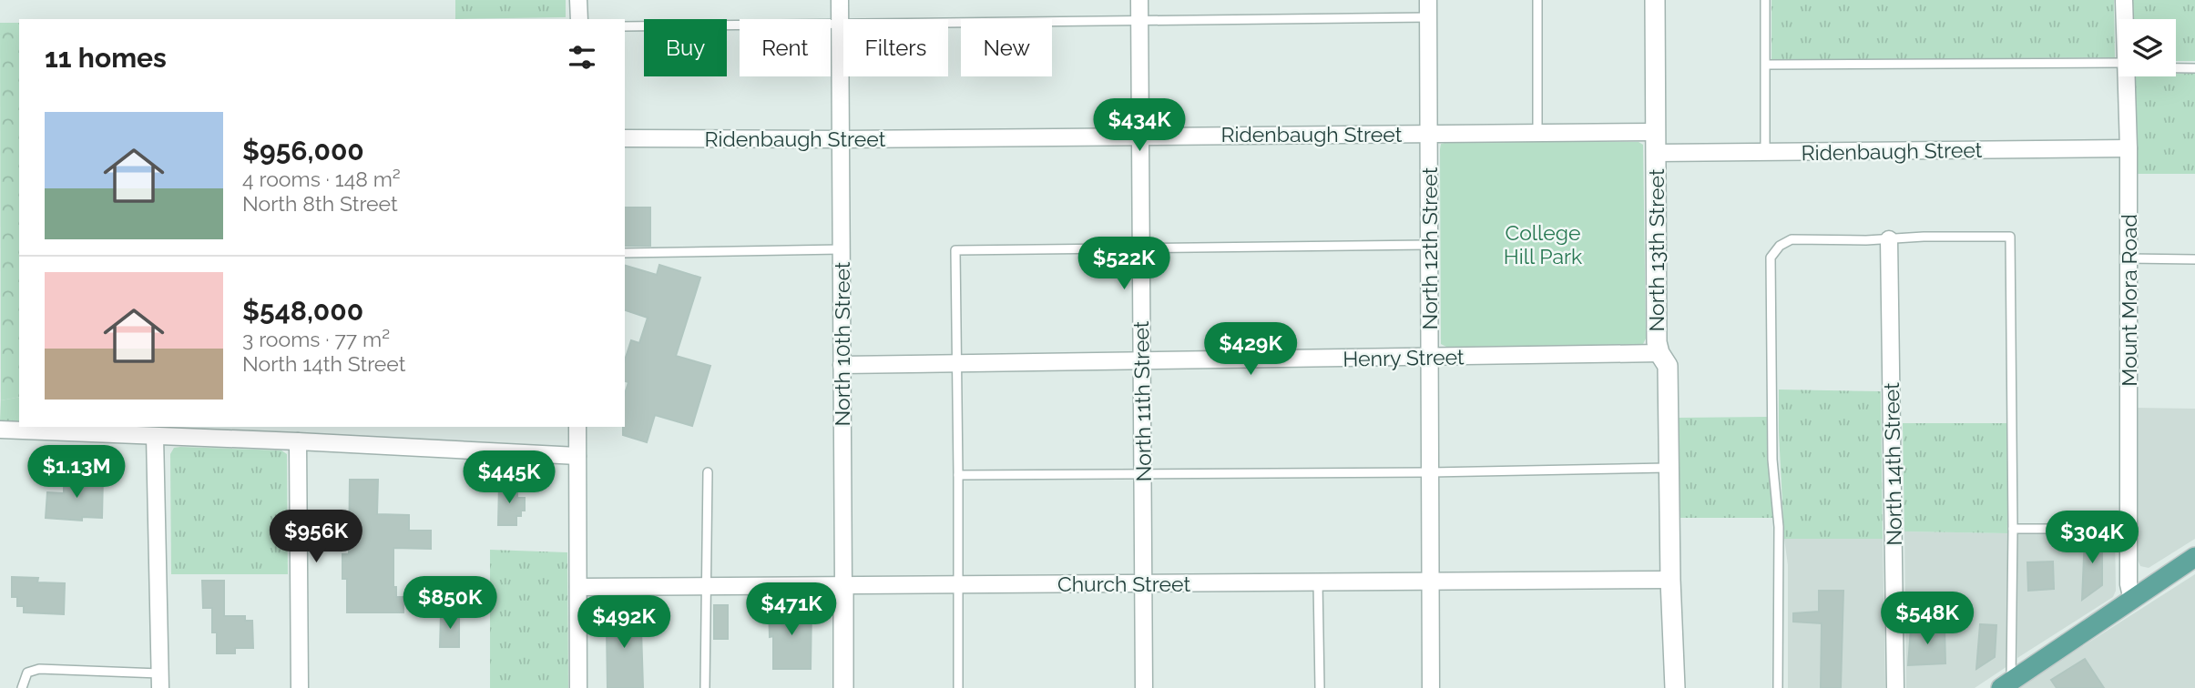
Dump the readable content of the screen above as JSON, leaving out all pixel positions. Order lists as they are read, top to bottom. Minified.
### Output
{"streets":{"street":["Ridenbaugh Street","North 12th Street","North 13th Street","Mount Mora Road","North 10th Street","Henry Street","North 11th Street","North 14th Street","Church Street"]},"crossings":[["Ridenbaugh Street","North 12th Street"],["Ridenbaugh Street","North 13th Street"],["Ridenbaugh Street","Mount Mora Road"],["Ridenbaugh Street","North 10th Street"],["Ridenbaugh Street","North 11th Street"],["North 12th Street","Henry Street"],["North 12th Street","Church Street"],["North 13th Street","Henry Street"],["North 13th Street","Church Street"],["North 10th Street","Henry Street"],["North 10th Street","Church Street"],["Henry Street","North 11th Street"],["North 11th Street","Church Street"]],"parks":["College Hill Park"],"page":{"chip":["Buy","Rent","Filters","New"],"heading":"11 homes","list":[{"name":"$956,000","note":"4 rooms · 148 m² · North 8th Street"},{"name":"$548,000","note":"3 rooms · 77 m² · North 14th Street"}],"price":["$434K","$522K","$429K","$1.13M","$445K","$956K","$304K","$850K","$471K","$548K","$492K"]}}
